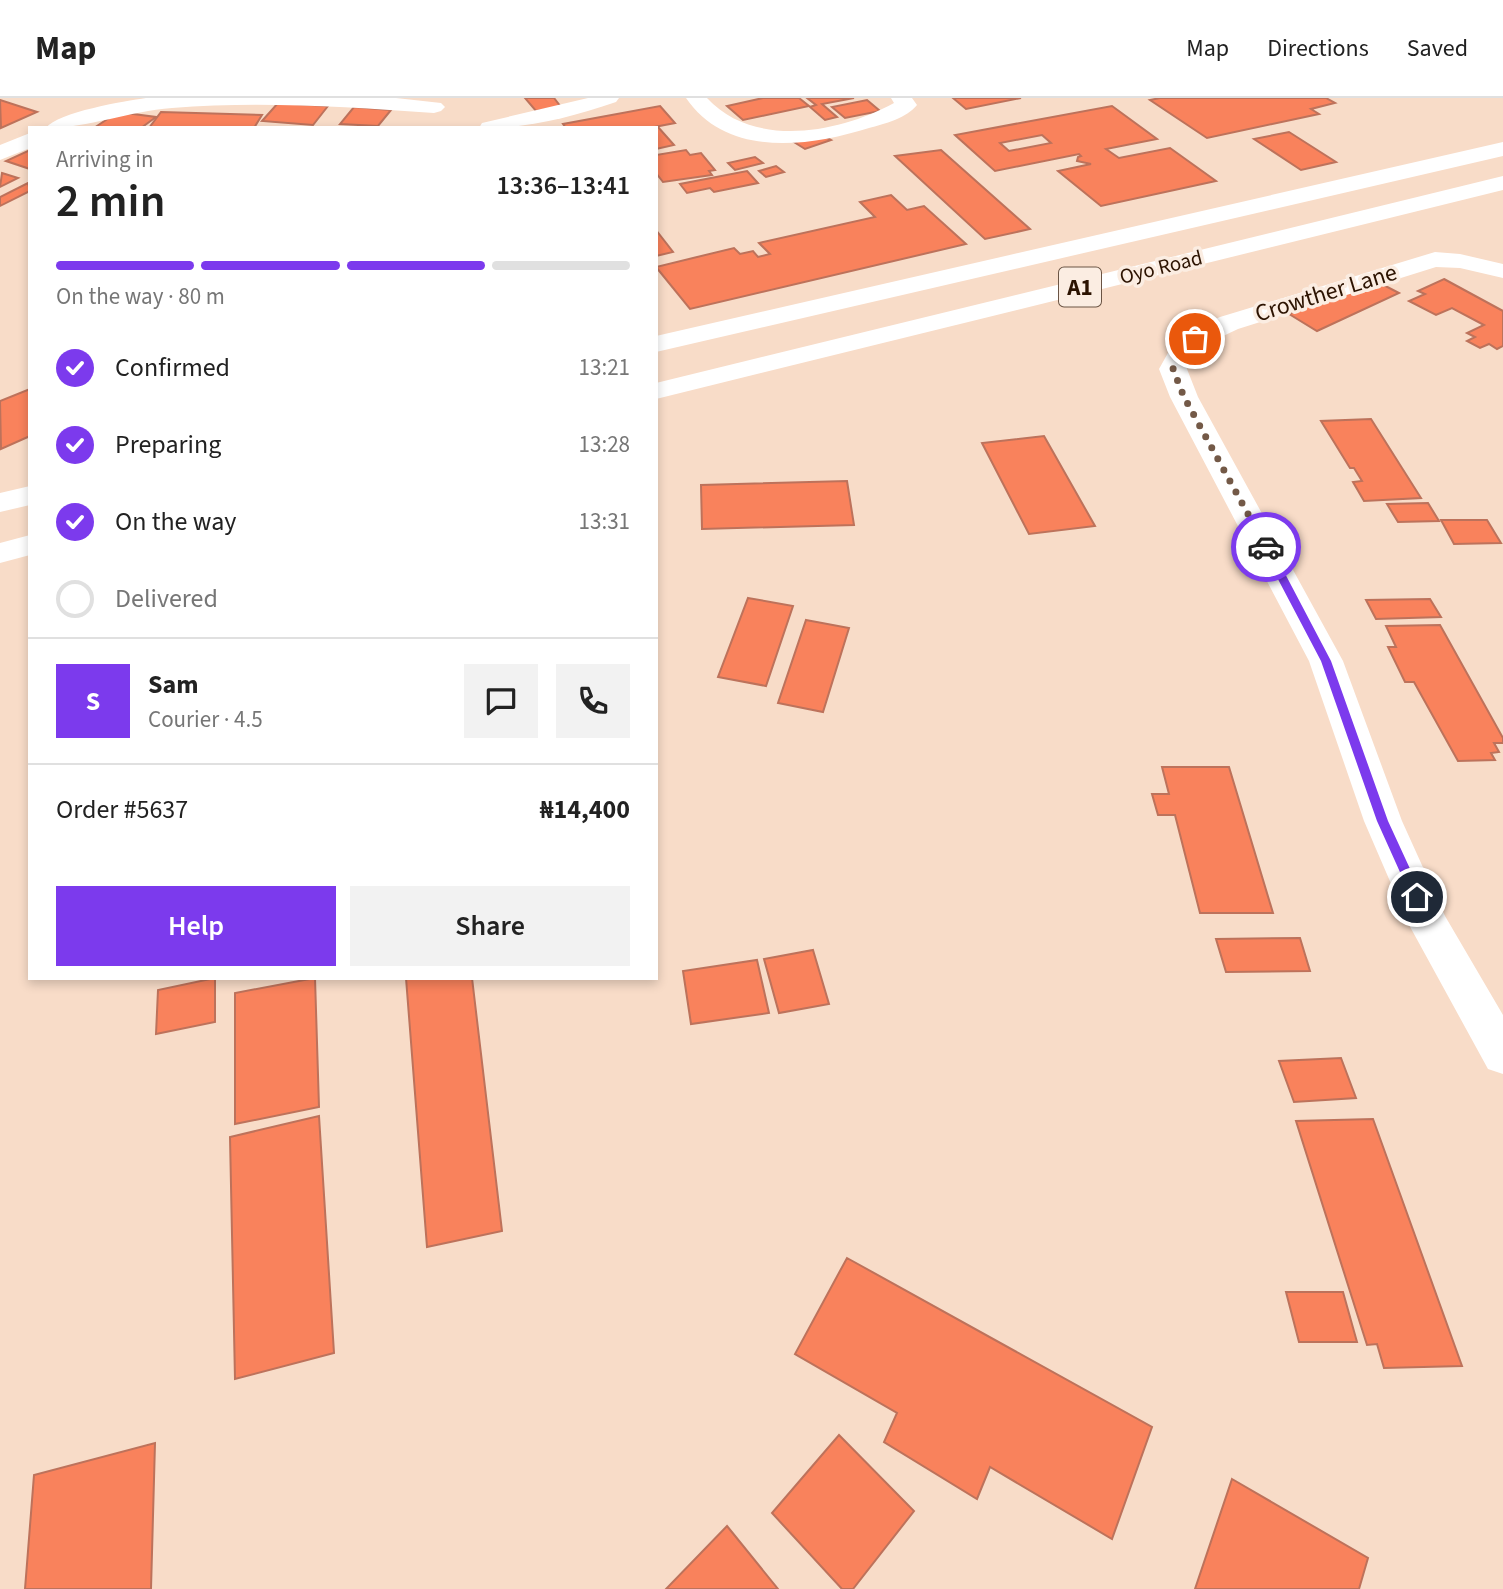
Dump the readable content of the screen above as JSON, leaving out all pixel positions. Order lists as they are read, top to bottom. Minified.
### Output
{"streets":{"main road":["Oyo Road","A1","Crowther Lane"]},"page":{"header":"Map","nav":["Map","Directions","Saved"],"heading":["2 min","Arriving in","13:36–13:41"],"panel":["Sam","Courier · 4.5","Order #5637","₦14,400"],"bar":"On the way · 80 m","list":[["Confirmed","13:21"],["Preparing","13:28"],["On the way","13:31"],"Delivered"],"round":"S","buttons":["Help","Share"]}}
